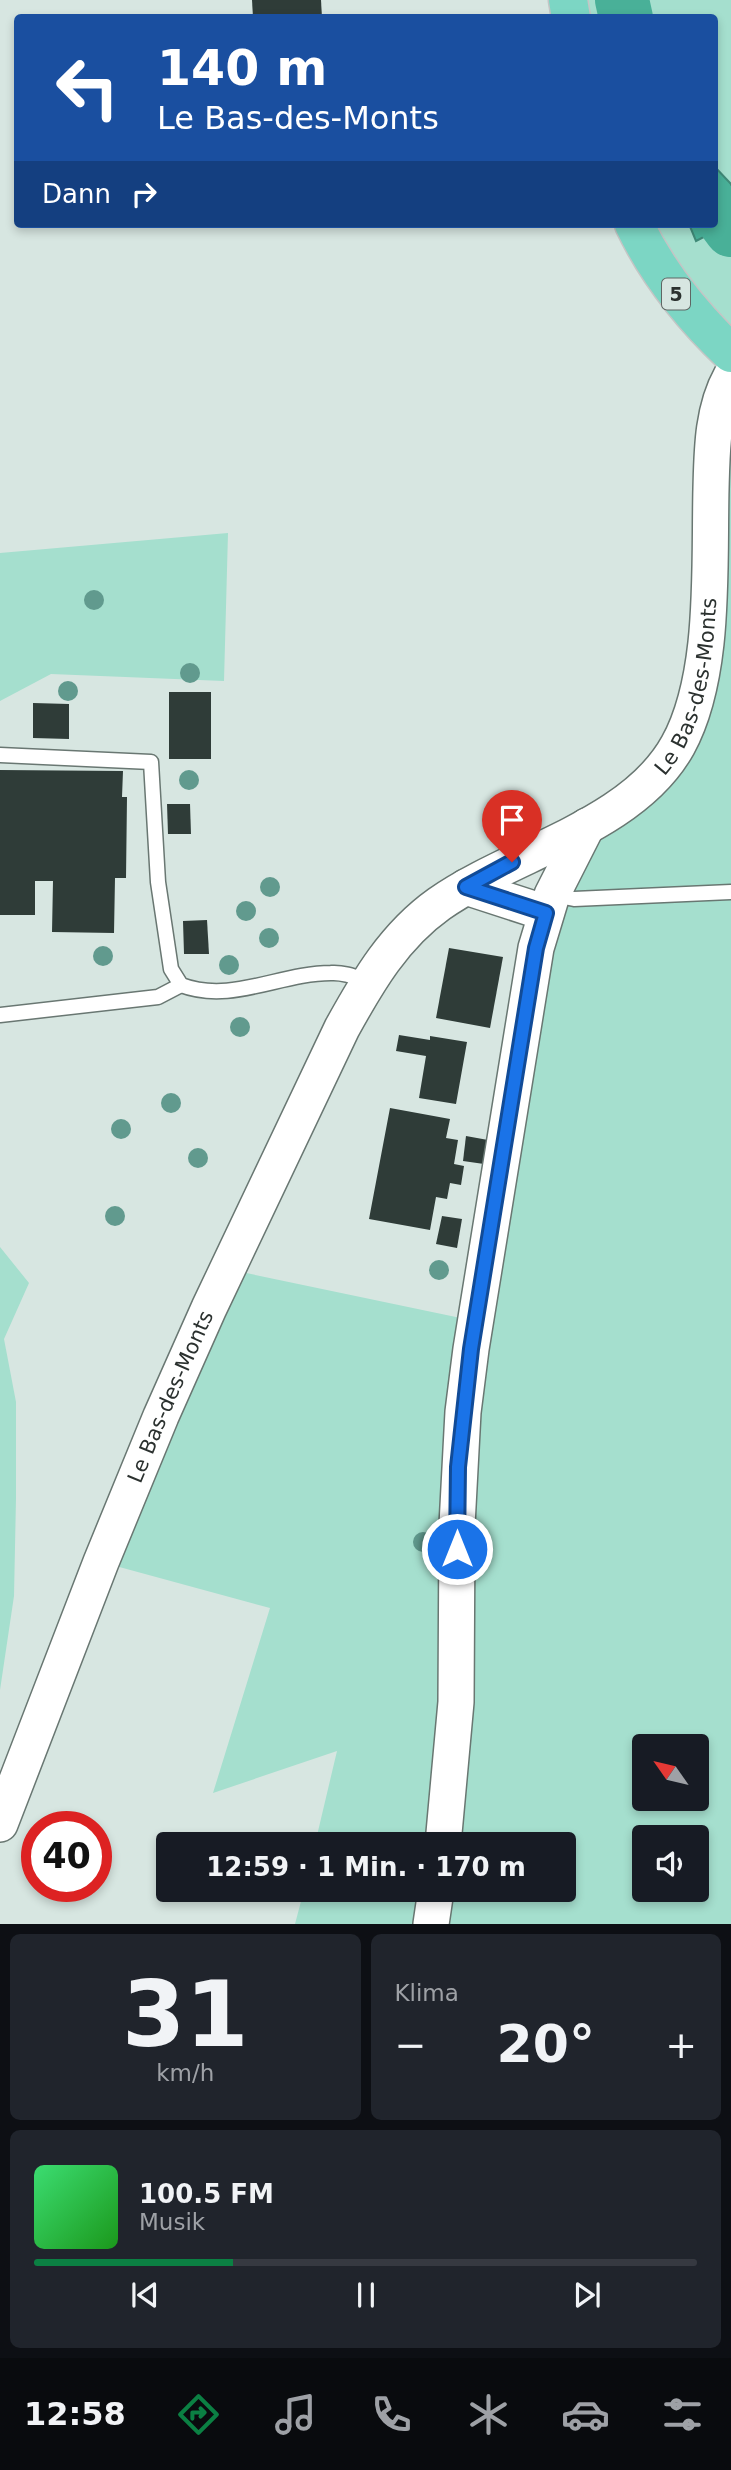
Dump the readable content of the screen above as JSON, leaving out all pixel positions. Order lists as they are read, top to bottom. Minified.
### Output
{"streets":{"main road":["5"],"street":["Le Bas-des-Monts"]},"north":"top left","page":{"turn":["140 m","Le Bas-des-Monts"],"then":"Dann","limit":"40","trip":"12:59 · 1 Min. · 170 m","tile":[["31","km/h"],"Klima"],"heat":["−","20°","+"],"song":["100.5 FM","Musik"],"tabs":"12:58"}}
